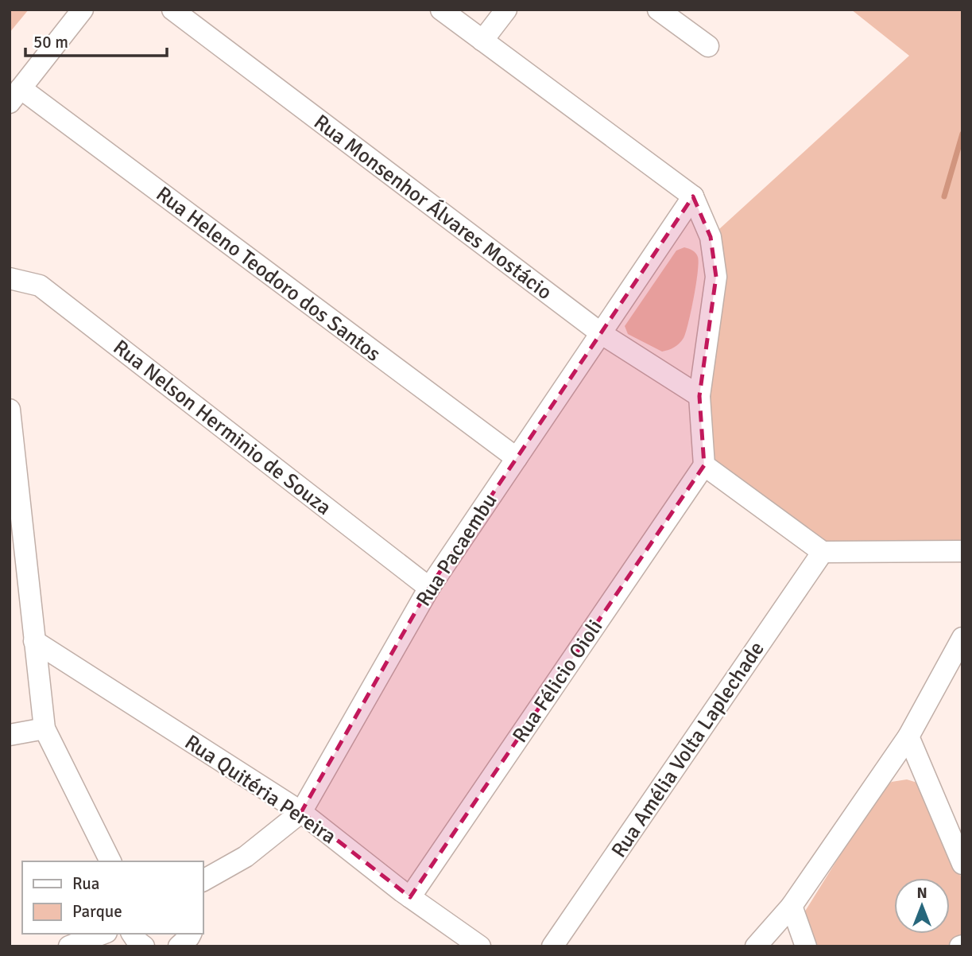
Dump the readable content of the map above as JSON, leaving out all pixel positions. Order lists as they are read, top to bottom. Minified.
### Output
{"streets":{"street":["Rua Monsenhor Álvares Mostácio","Rua Heleno Teodoro dos Santos","Rua Nelson Herminio de Souza","Rua Pacaembu","Rua Félicio Oioli","Rua Amélia Volta Laplechade","Rua Quitéria Pereira"]},"crossings":[["Rua Monsenhor Álvares Mostácio","Rua Pacaembu"],["Rua Heleno Teodoro dos Santos","Rua Pacaembu"],["Rua Nelson Herminio de Souza","Rua Pacaembu"],["Rua Pacaembu","Rua Quitéria Pereira"],["Rua Félicio Oioli","Rua Quitéria Pereira"]],"legend":["Rua","Parque"],"scale_bar":"50 m","north":"top"}
